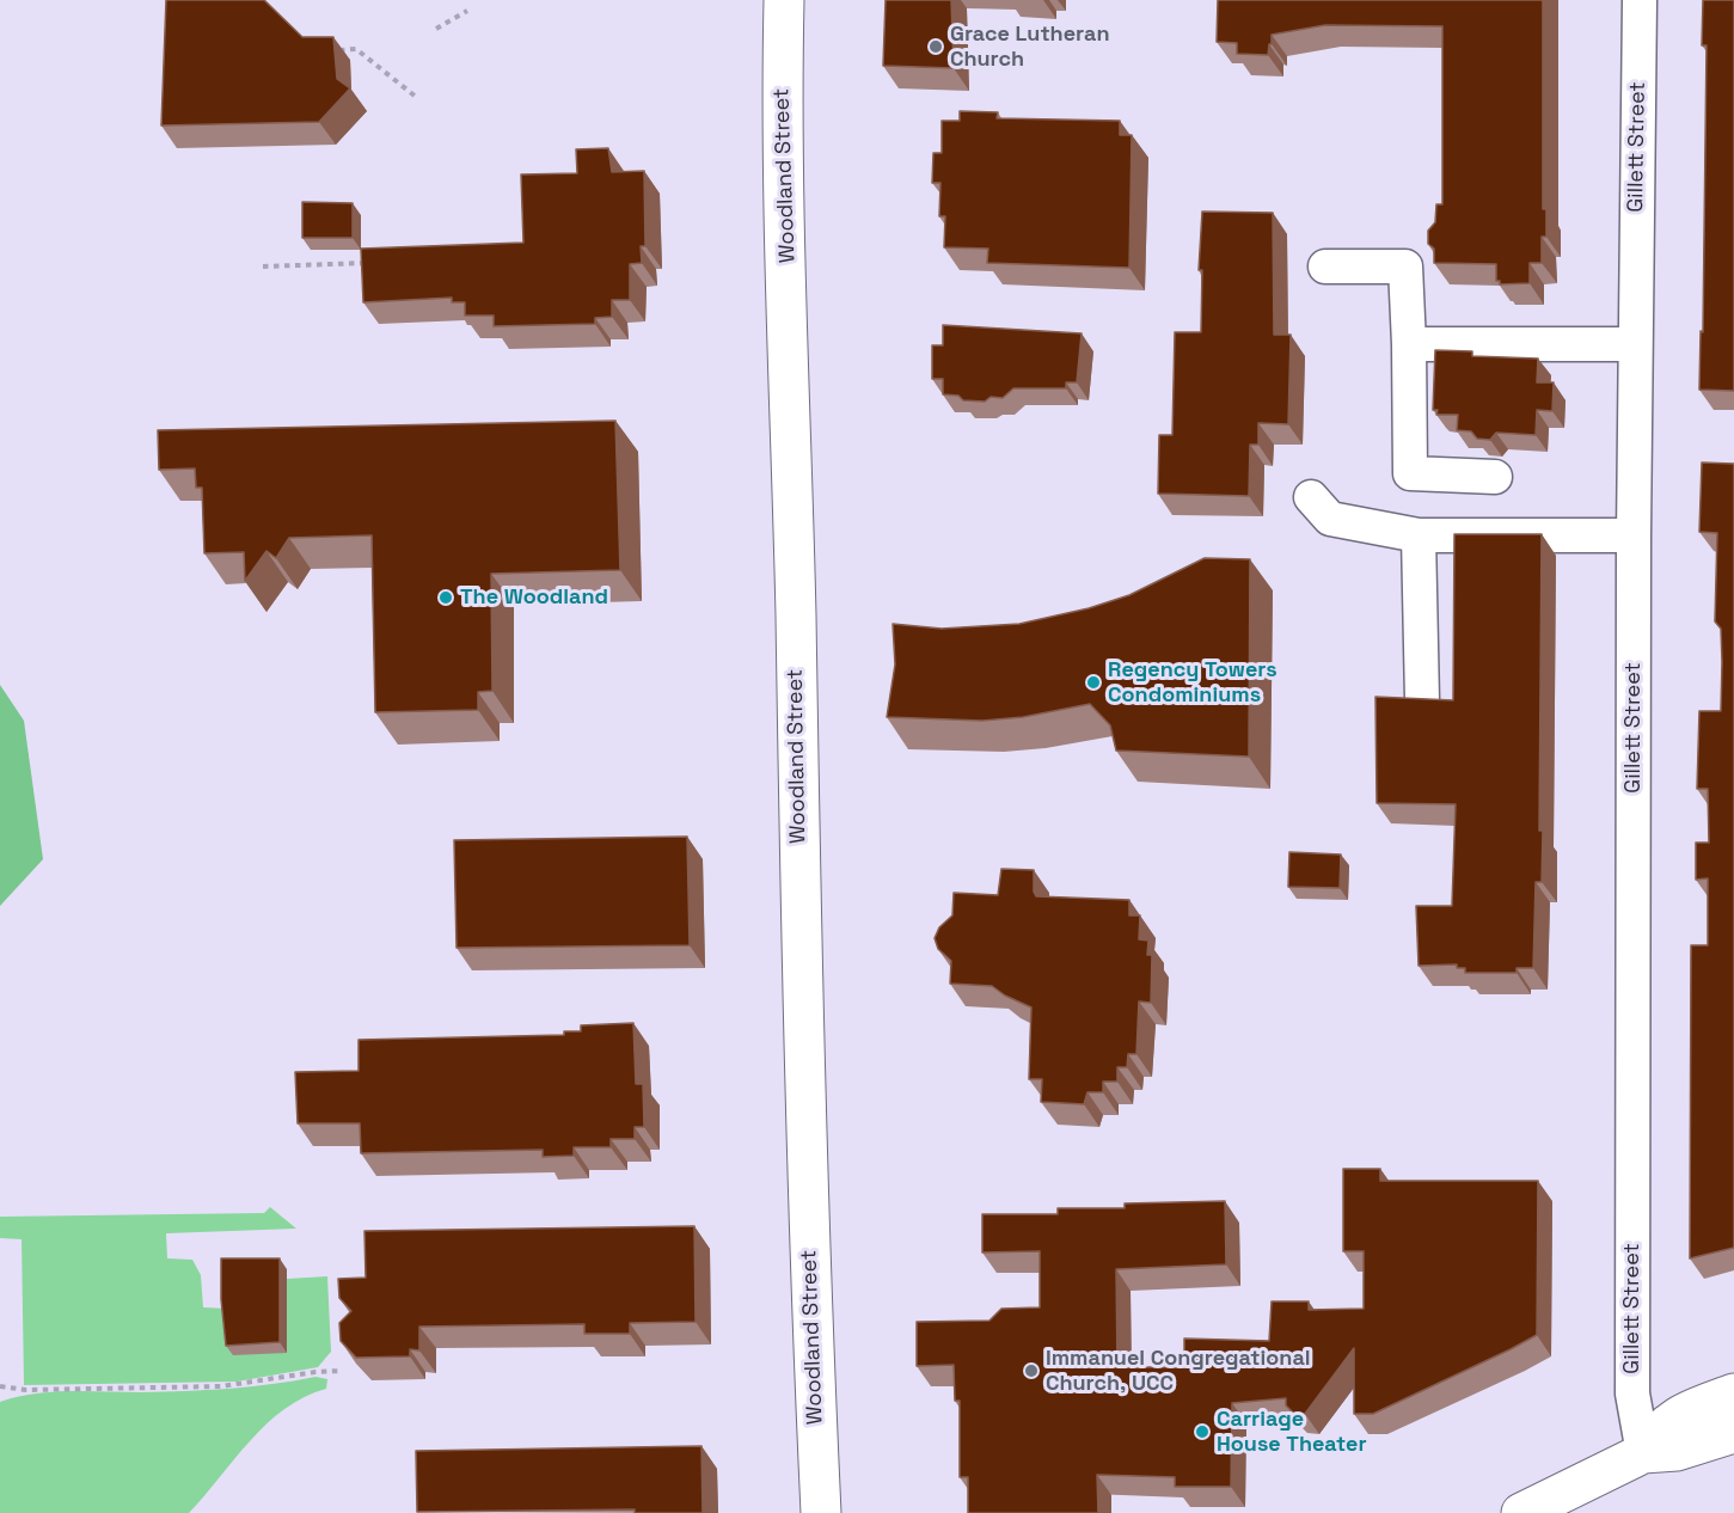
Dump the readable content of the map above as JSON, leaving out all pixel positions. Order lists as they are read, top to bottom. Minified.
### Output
{"streets":{"main road":["Woodland Street"],"street":["Gillett Street"]},"places":["Grace Lutheran Church","The Woodland","Regency Towers Condominiums","Immanuel Congregational Church, UCC","Carriage House Theater"]}
